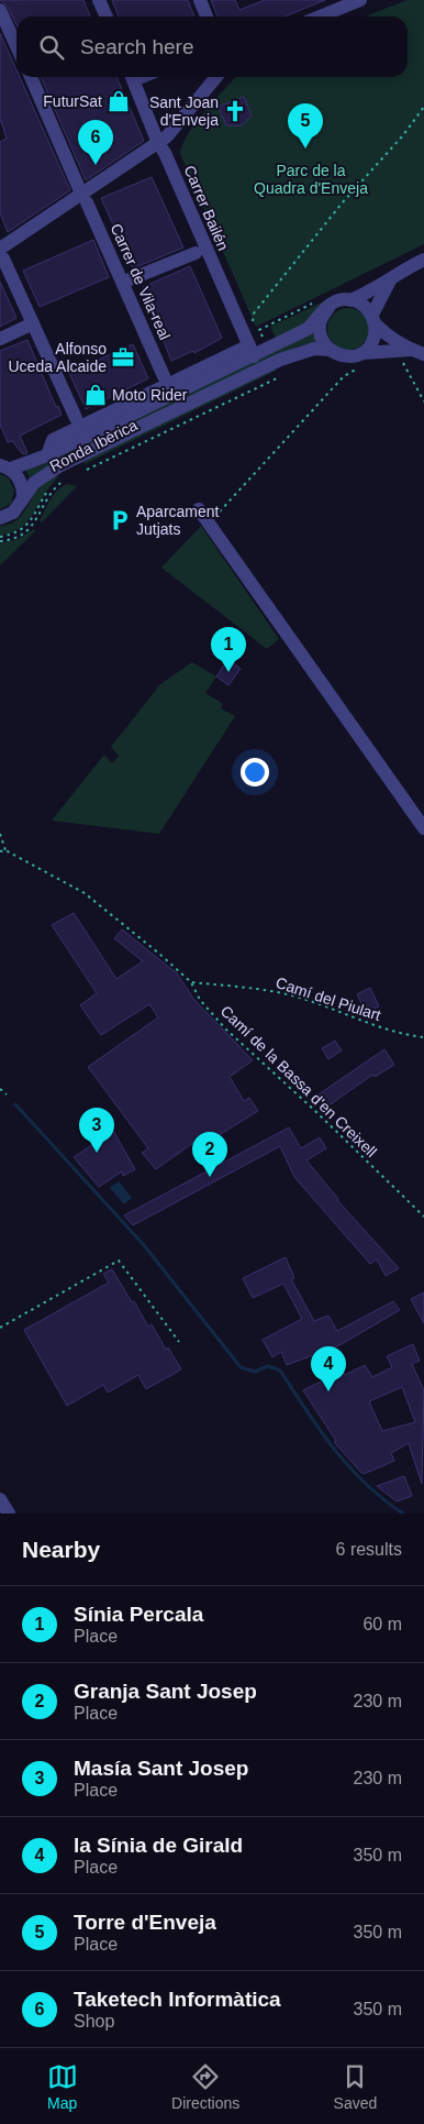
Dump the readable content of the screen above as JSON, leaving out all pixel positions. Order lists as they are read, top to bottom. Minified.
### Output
{"streets":{"street":["Carrer Bailén","Carrer de Vila-real","Ronda Ibèrica"],"path":["Camí del Piulart","Camí de la Bassa d'en Creixell"]},"crossings":[["Carrer Bailén","Ronda Ibèrica"],["Camí del Piulart","Camí de la Bassa d'en Creixell"]],"parks":["Parc de la Quadra d'Enveja"],"places":{"shop":["FuturSat","Moto Rider"],"church":["Sant Joan d'Enveja"],"office":["Alfonso Uceda Alcaide"],"parking":["Aparcament Jutjats"]},"page":{"search":"Search here","pins":["5","6","1","3","2","4"],"heading":["Nearby","6 results"],"list":[{"mark":"1","name":"Sínia Percala","note":"Place","value":"60 m"},{"mark":"2","name":"Granja Sant Josep","note":"Place","value":"230 m"},{"mark":"3","name":"Masía Sant Josep","note":"Place","value":"230 m"},{"mark":"4","name":"la Sínia de Girald","note":"Place","value":"350 m"},{"mark":"5","name":"Torre d'Enveja","note":"Place","value":"350 m"},{"mark":"6","name":"Taketech Informàtica","note":"Shop","value":"350 m"}],"nav":["Map","Directions","Saved"]}}
